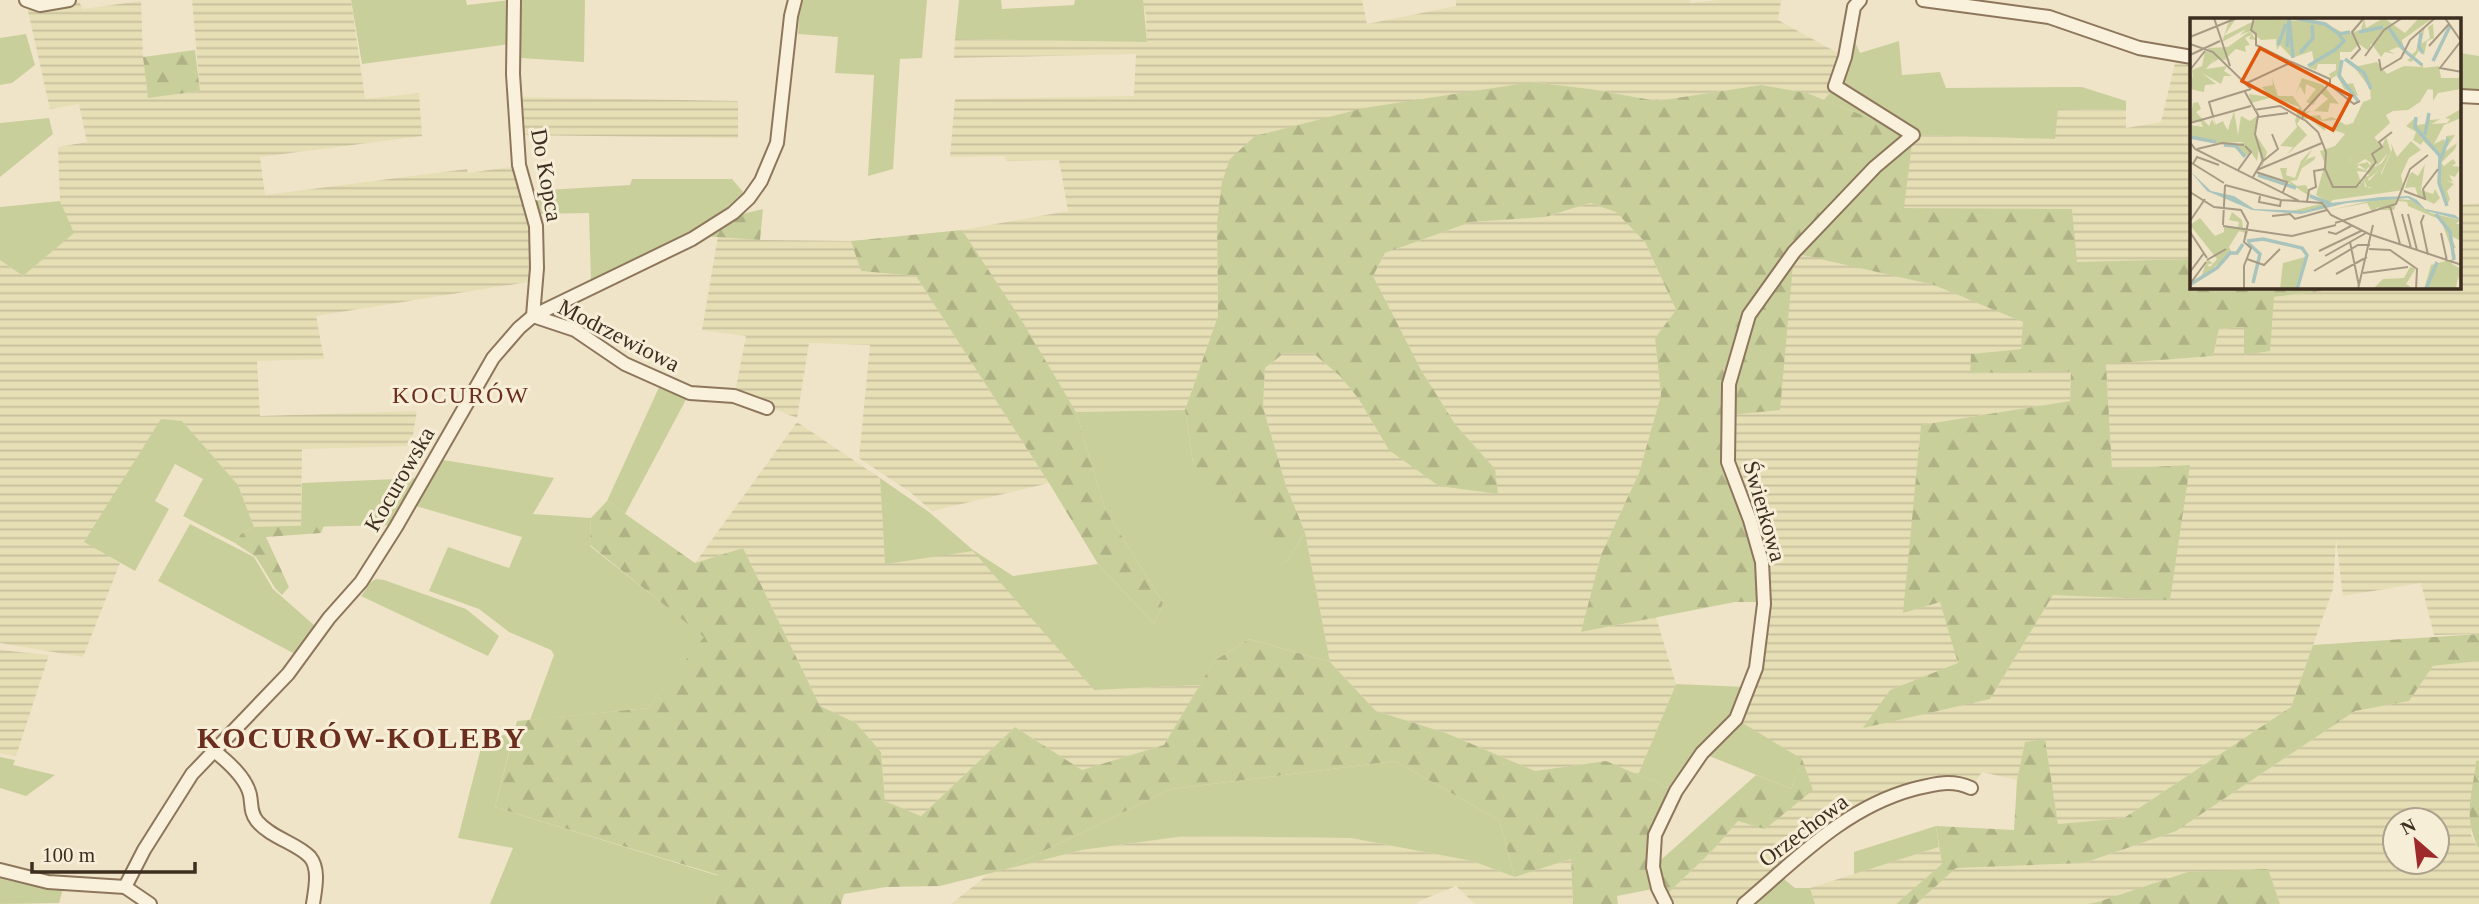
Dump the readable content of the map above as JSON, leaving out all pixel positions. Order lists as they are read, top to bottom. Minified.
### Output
{"streets":{"street":["Do Kopca","Modrzewiowa","Kocurowska","Świerkowa","Orzechowa"]},"crossings":[["Do Kopca","Modrzewiowa"],["Do Kopca","Kocurowska"],["Modrzewiowa","Kocurowska"]],"districts":["KOCURÓW","KOCURÓW-KOLEBY"],"scale_bar":"100 m","north":"top left"}
